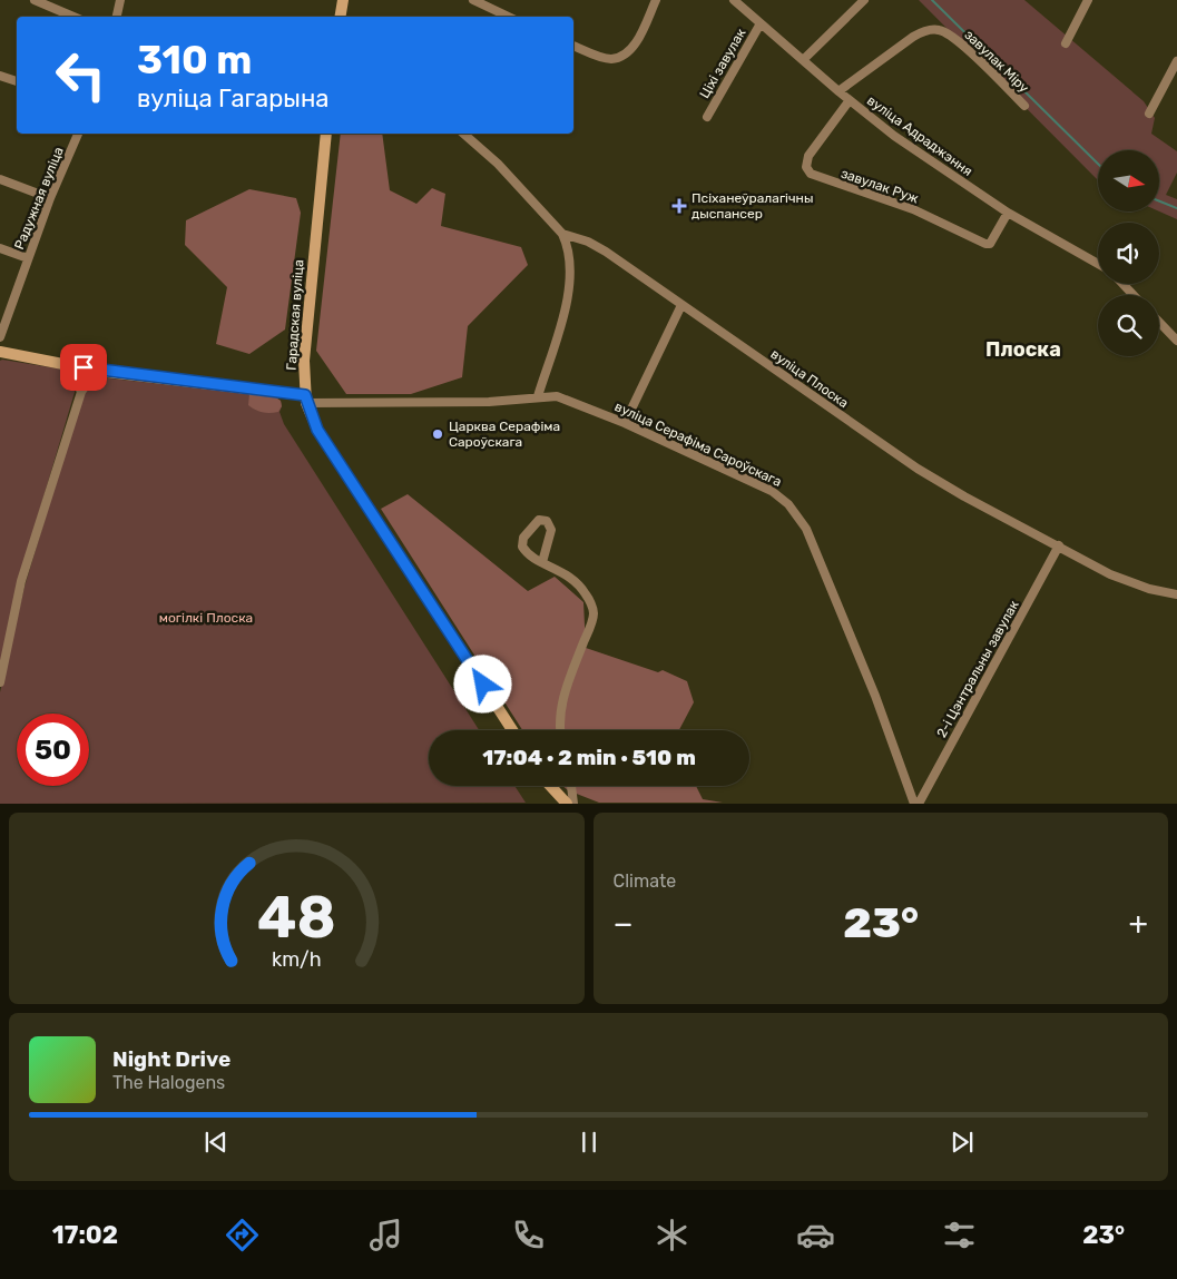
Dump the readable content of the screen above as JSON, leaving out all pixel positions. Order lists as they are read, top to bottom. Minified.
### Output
{"streets":{"main road":["Гарадская вуліца"],"street":["завулак Міру","Ціхі завулак","вуліца Адраджэння","завулак Руж","Радужная вуліца","вуліца Плоска","вуліца Серафіма Сароўскага","2-і Цэнтральны завулак"]},"crossings":[["завулак Міру","вуліца Адраджэння"],["Ціхі завулак","вуліца Адраджэння"],["вуліца Адраджэння","завулак Руж"],["Гарадская вуліца","вуліца Серафіма Сароўскага"],["вуліца Плоска","2-і Цэнтральны завулак"]],"districts":["Плоска"],"parks":["могілкі Плоска"],"places":{"health":["Псіханеўралагічны дыспансер"],"other":["Царква Серафіма Сароўскага"]},"north":"right","page":{"turn":["310 m","вуліца Гагарына"],"limit":"50","trip":"17:04 · 2 min · 510 m","tile":"Climate","heat":["−","23°","+"],"song":["Night Drive","The Halogens"],"tabs":["17:02","23°"],"gauge":["48","km/h"]}}
